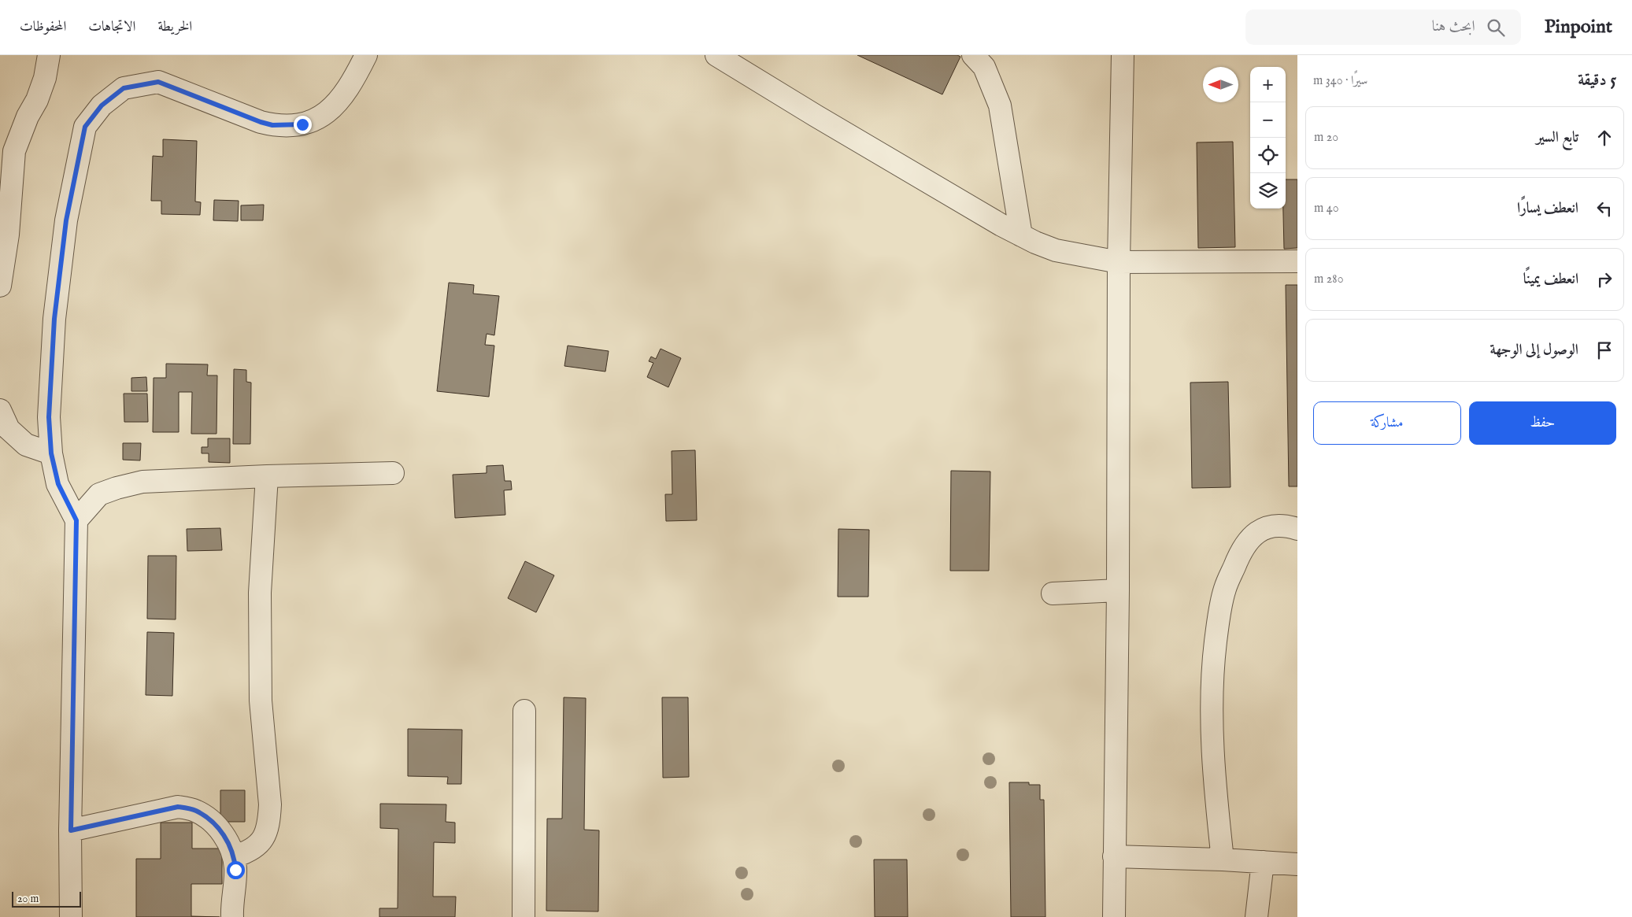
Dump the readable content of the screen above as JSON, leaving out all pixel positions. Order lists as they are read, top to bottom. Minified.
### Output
{"scale_bar":"20 m","north":"left","page":{"header":"Pinpoint","search":"ابحث هنا","nav":["الخريطة","الاتجاهات","المحفوظات"],"heading":["5 دقيقة","سيرًا · 340 m"],"map_buttons":["+","−"],"list":[["تابع السير","20 m"],["انعطف يسارًا","40 m"],["انعطف يمينًا","280 m"],"الوصول إلى الوجهة"],"buttons":["حفظ","مشاركة"],"scale":"20 m"}}
